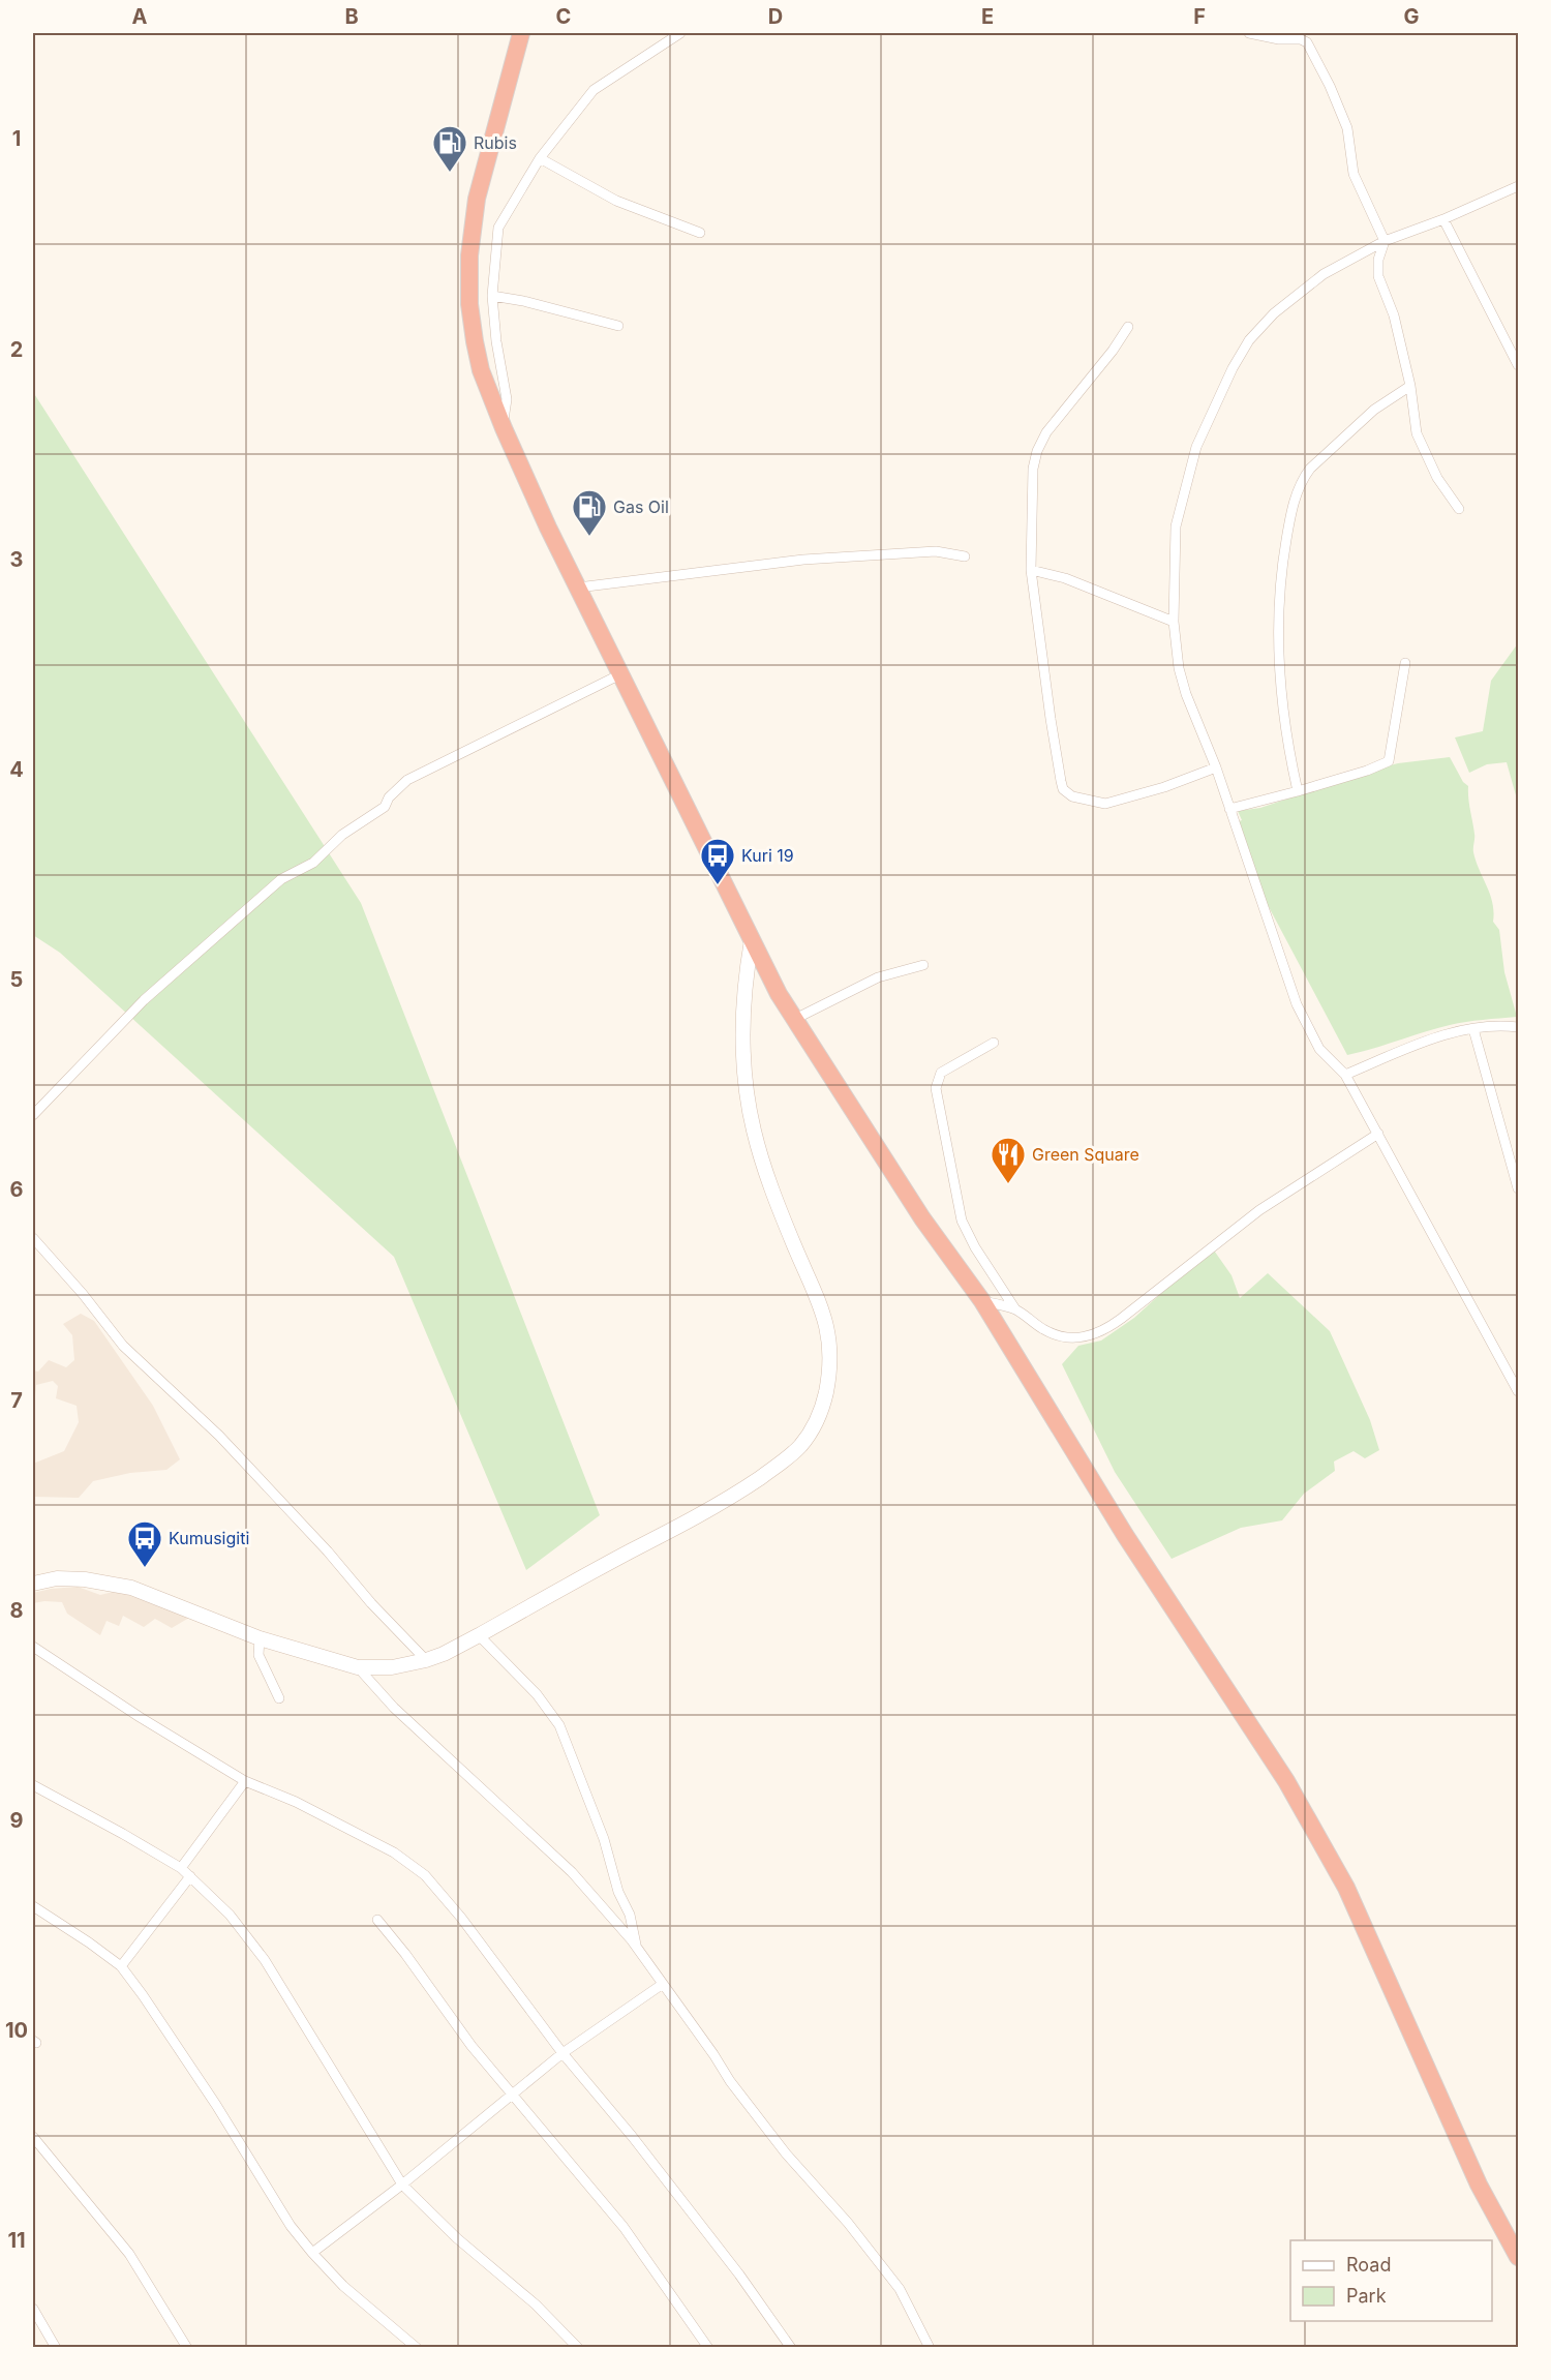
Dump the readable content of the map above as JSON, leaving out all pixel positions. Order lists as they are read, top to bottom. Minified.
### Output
{"places":{"fuel station":["Rubis","Gas Oil"],"bus stop":["Kuri 19","Kumusigiti"],"restaurant":["Green Square"]},"legend":["Road","Park"],"grid":{"columns":["A","B","C","D","E","F","G"],"rows":["1","2","3","4","5","6","7","8","9","10","11"]}}
